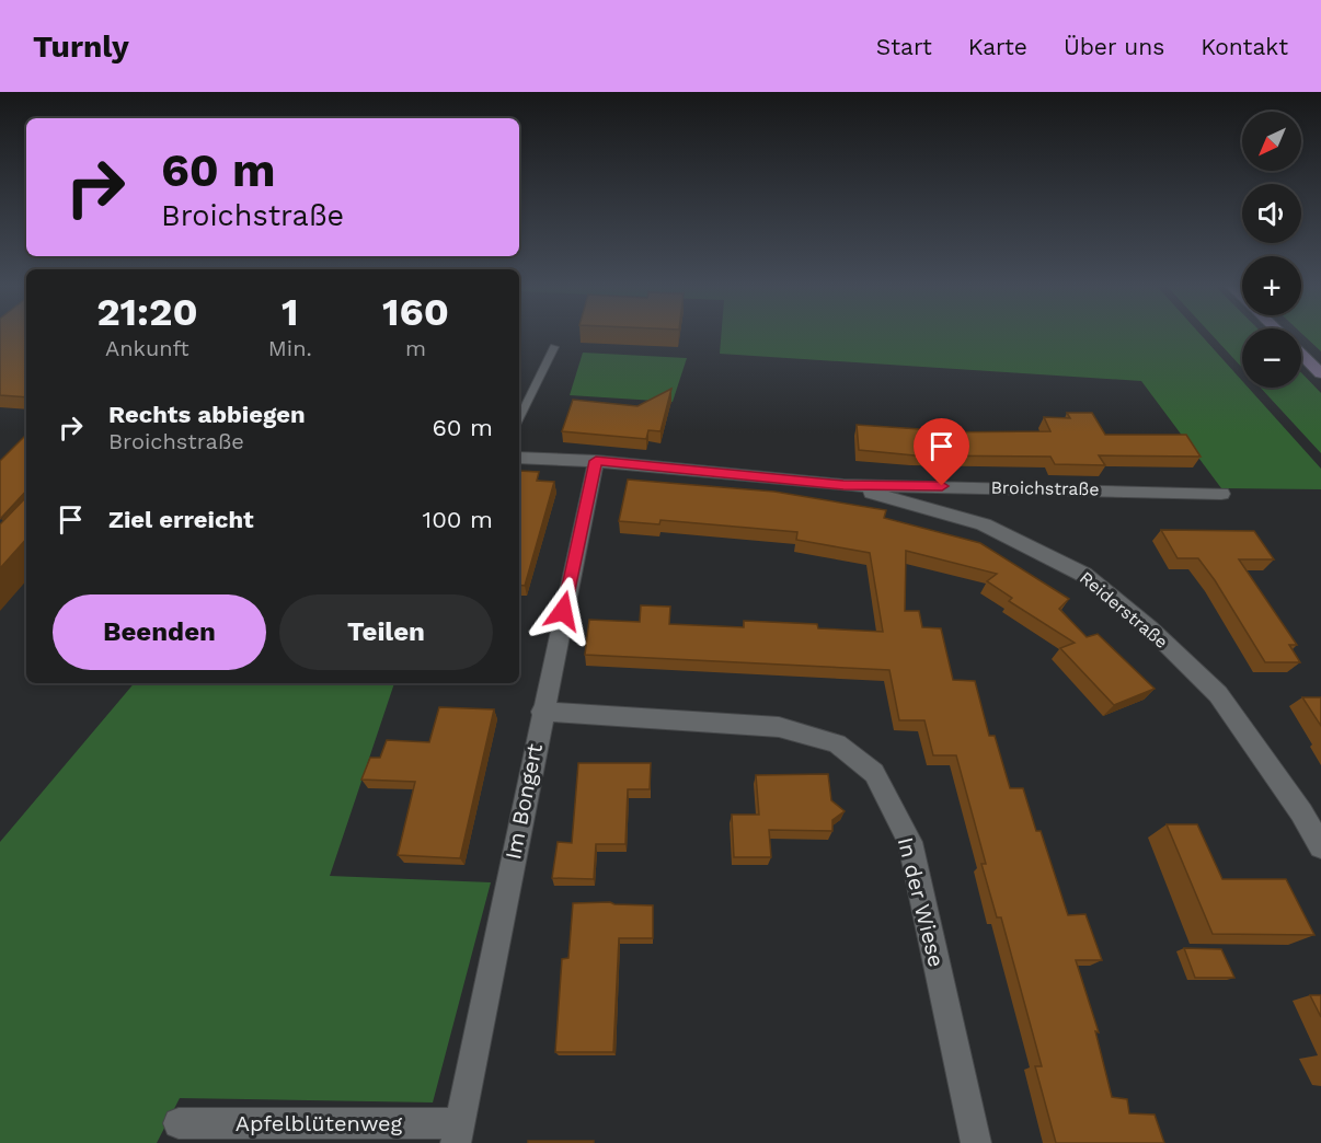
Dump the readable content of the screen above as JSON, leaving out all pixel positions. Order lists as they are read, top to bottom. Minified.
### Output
{"streets":{"street":["Broichstraße","Reiderstraße","Im Bongert","In der Wiese","Apfelblütenweg"]},"crossings":[["Broichstraße","Reiderstraße"],["Broichstraße","Im Bongert"],["Im Bongert","In der Wiese"],["Im Bongert","Apfelblütenweg"]],"north":"bottom left","page":{"header":"Turnly","nav":["Start","Karte","Über uns","Kontakt"],"map_buttons":["+","−"],"turn":["60 m","Broichstraße"],"eta":["21:20","Ankunft","1","Min.","160","m"],"list":[{"name":"Rechts abbiegen","note":"Broichstraße","value":"60 m"},{"name":"Ziel erreicht","value":"100 m"}],"buttons":["Beenden","Teilen"]}}
